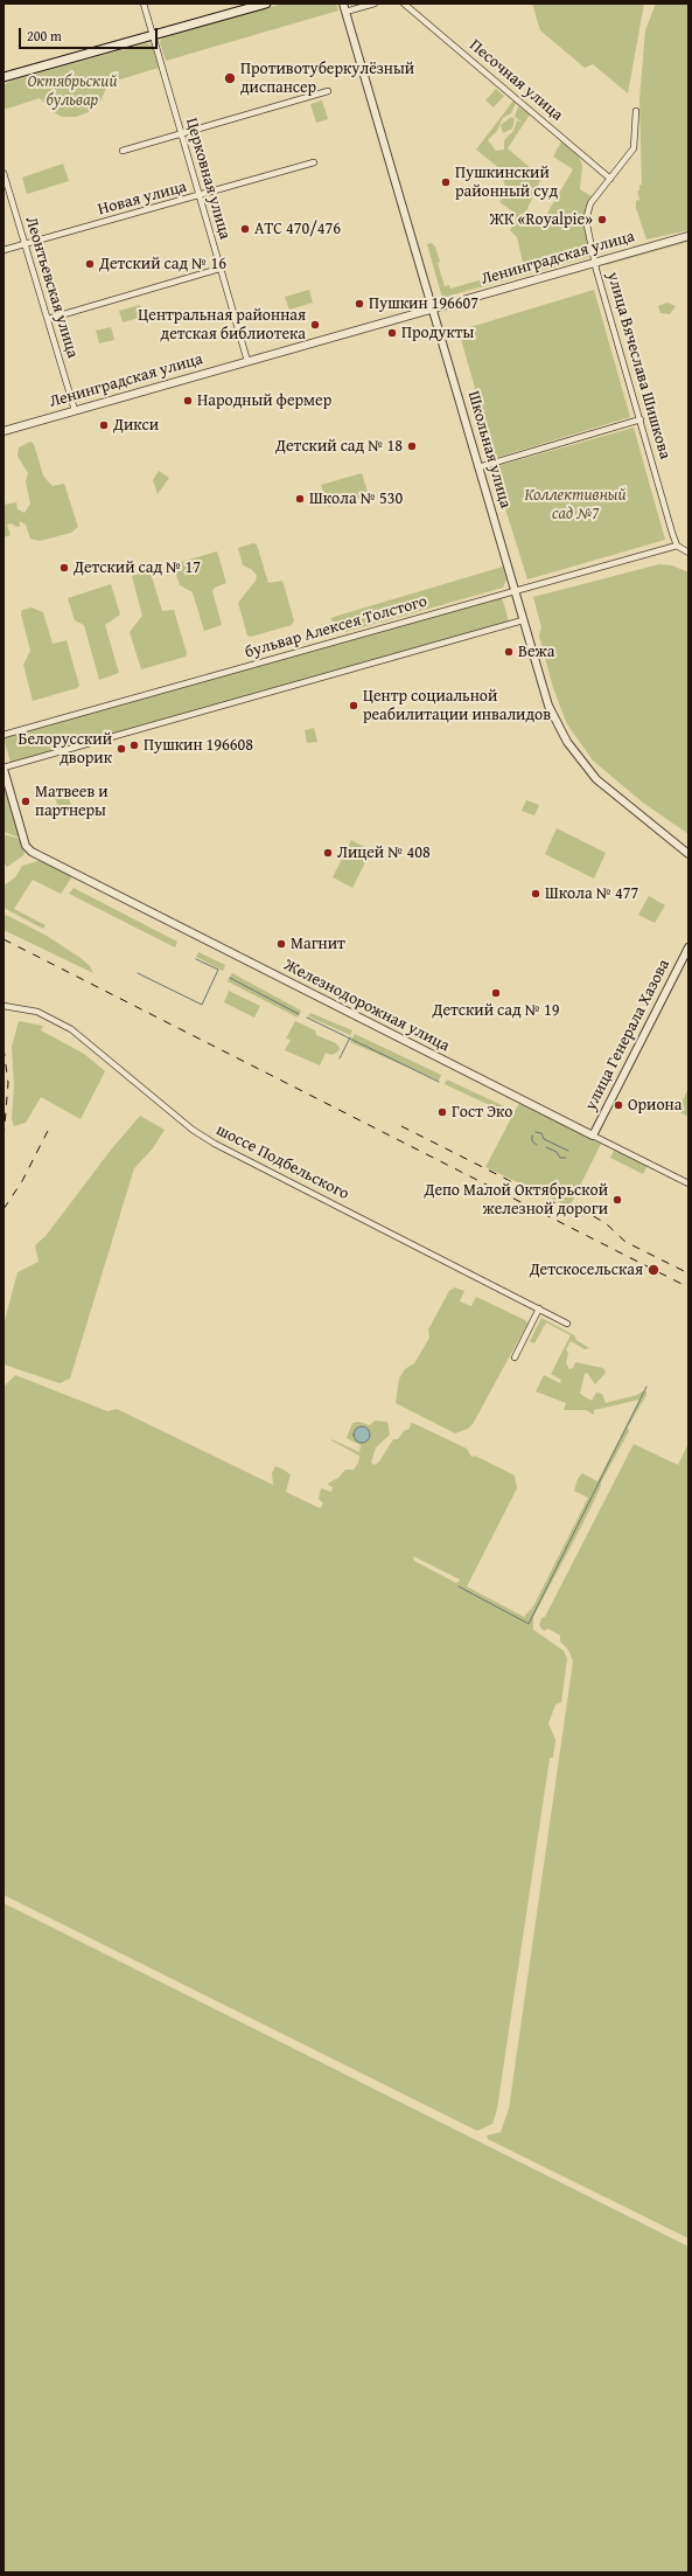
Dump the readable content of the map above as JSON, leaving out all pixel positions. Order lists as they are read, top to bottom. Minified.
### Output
{"streets":{"street":["Песочная улица","Церковная улица","Новая улица","Ленинградская улица","Леонтьевская улица","улица Вячеслава Шишкова","Школьная улица","бульвар Алексея Толстого","Железнодорожная улица","улица Генерала Хазова","шоссе Подбельского"]},"crossings":[["Песочная улица","улица Вячеслава Шишкова"],["Церковная улица","Новая улица"],["Церковная улица","Ленинградская улица"],["Новая улица","Леонтьевская улица"],["Ленинградская улица","Леонтьевская улица"],["Ленинградская улица","улица Вячеслава Шишкова"],["Ленинградская улица","Школьная улица"],["улица Вячеслава Шишкова","бульвар Алексея Толстого"],["Школьная улица","бульвар Алексея Толстого"],["Железнодорожная улица","улица Генерала Хазова"]],"parks":["Октябрьский бульвар","Коллективный сад №7"],"places":["Противотуберкулёзный диспансер","Пушкинский районный суд","ЖК «Royalpie»","АТС 470/476","Детский сад № 16","Пушкин 196607","Центральная районная детская библиотека","Продукты","Народный фермер","Дикси","Детский сад № 18","Школа № 530","Детский сад № 17","Вежа","Центр социальной реабилитации инвалидов","Пушкин 196608","Белорусский дворик","Матвеев и партнеры","Лицей № 408","Школа № 477","Магнит","Детский сад № 19","Ориона","Гост Эко","Депо Малой Октябрьской железной дороги","Детскосельская"],"scale_bar":"200 m"}
